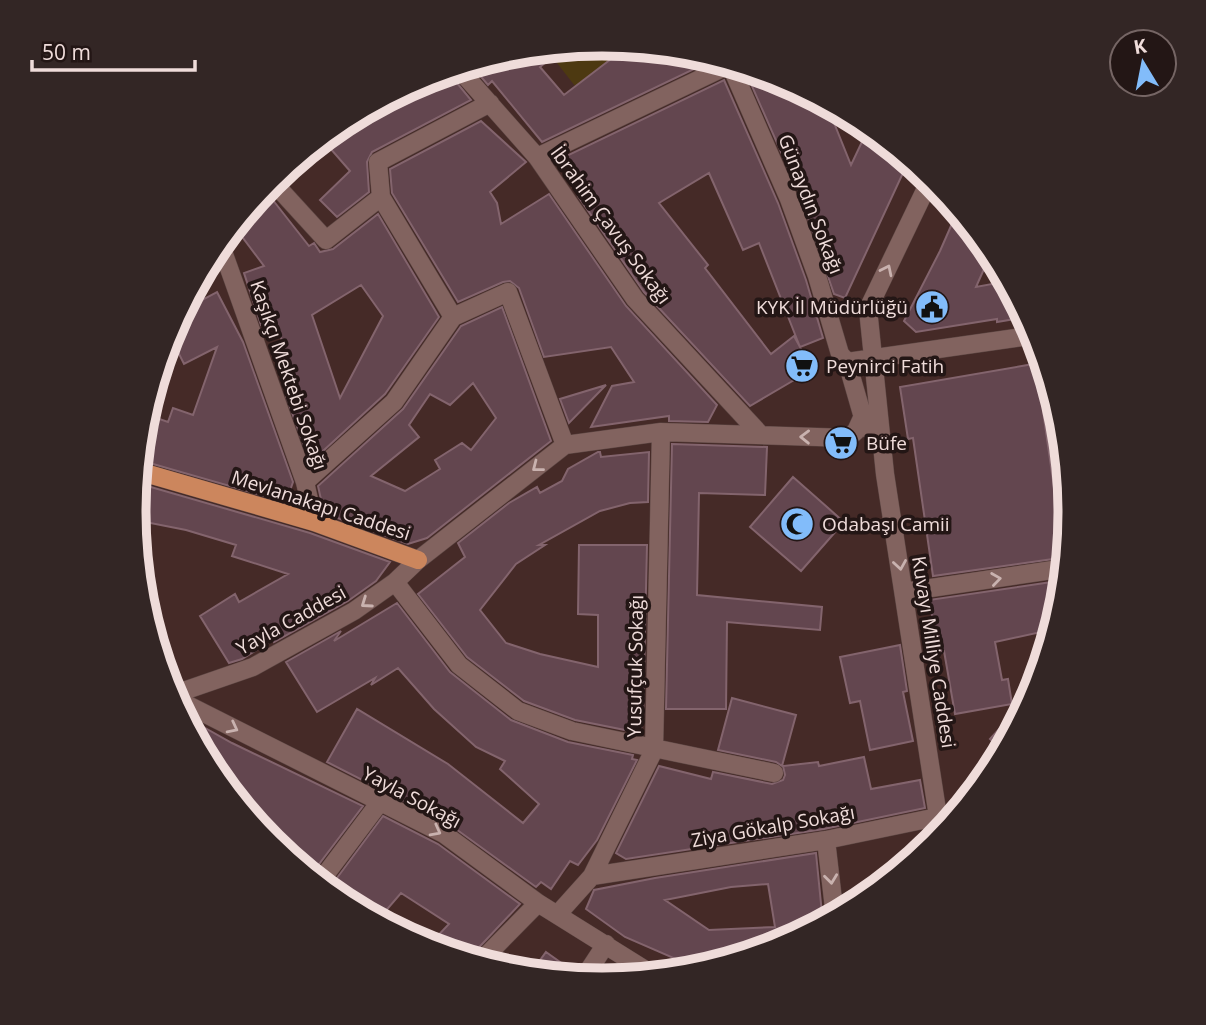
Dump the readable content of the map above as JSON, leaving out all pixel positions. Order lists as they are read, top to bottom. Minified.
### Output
{"streets":{"main road":["Mevlanakapı Caddesi"],"street":["Günaydın Sokağı","İbrahim Çavuş Sokağı","Kaşıkçı Mektebi Sokağı","Yayla Caddesi","Kuvayı Milliye Caddesi","Yusufçuk Sokağı","Yayla Sokağı","Ziya Gökalp Sokağı"]},"crossings":[["Günaydın Sokağı","Kuvayı Milliye Caddesi"],["Kaşıkçı Mektebi Sokağı","Mevlanakapı Caddesi"],["Mevlanakapı Caddesi","Yayla Caddesi"],["Kuvayı Milliye Caddesi","Ziya Gökalp Sokağı"],["Yusufçuk Sokağı","Yayla Sokağı"],["Yusufçuk Sokağı","Ziya Gökalp Sokağı"]],"one_way":["Yayla Caddesi","Yayla Sokağı"],"places":{"public building":["KYK İl Müdürlüğü"],"supermarket":["Peynirci Fatih","Büfe"],"mosque":["Odabaşı Camii"]},"scale_bar":"50 m","north":"top"}
